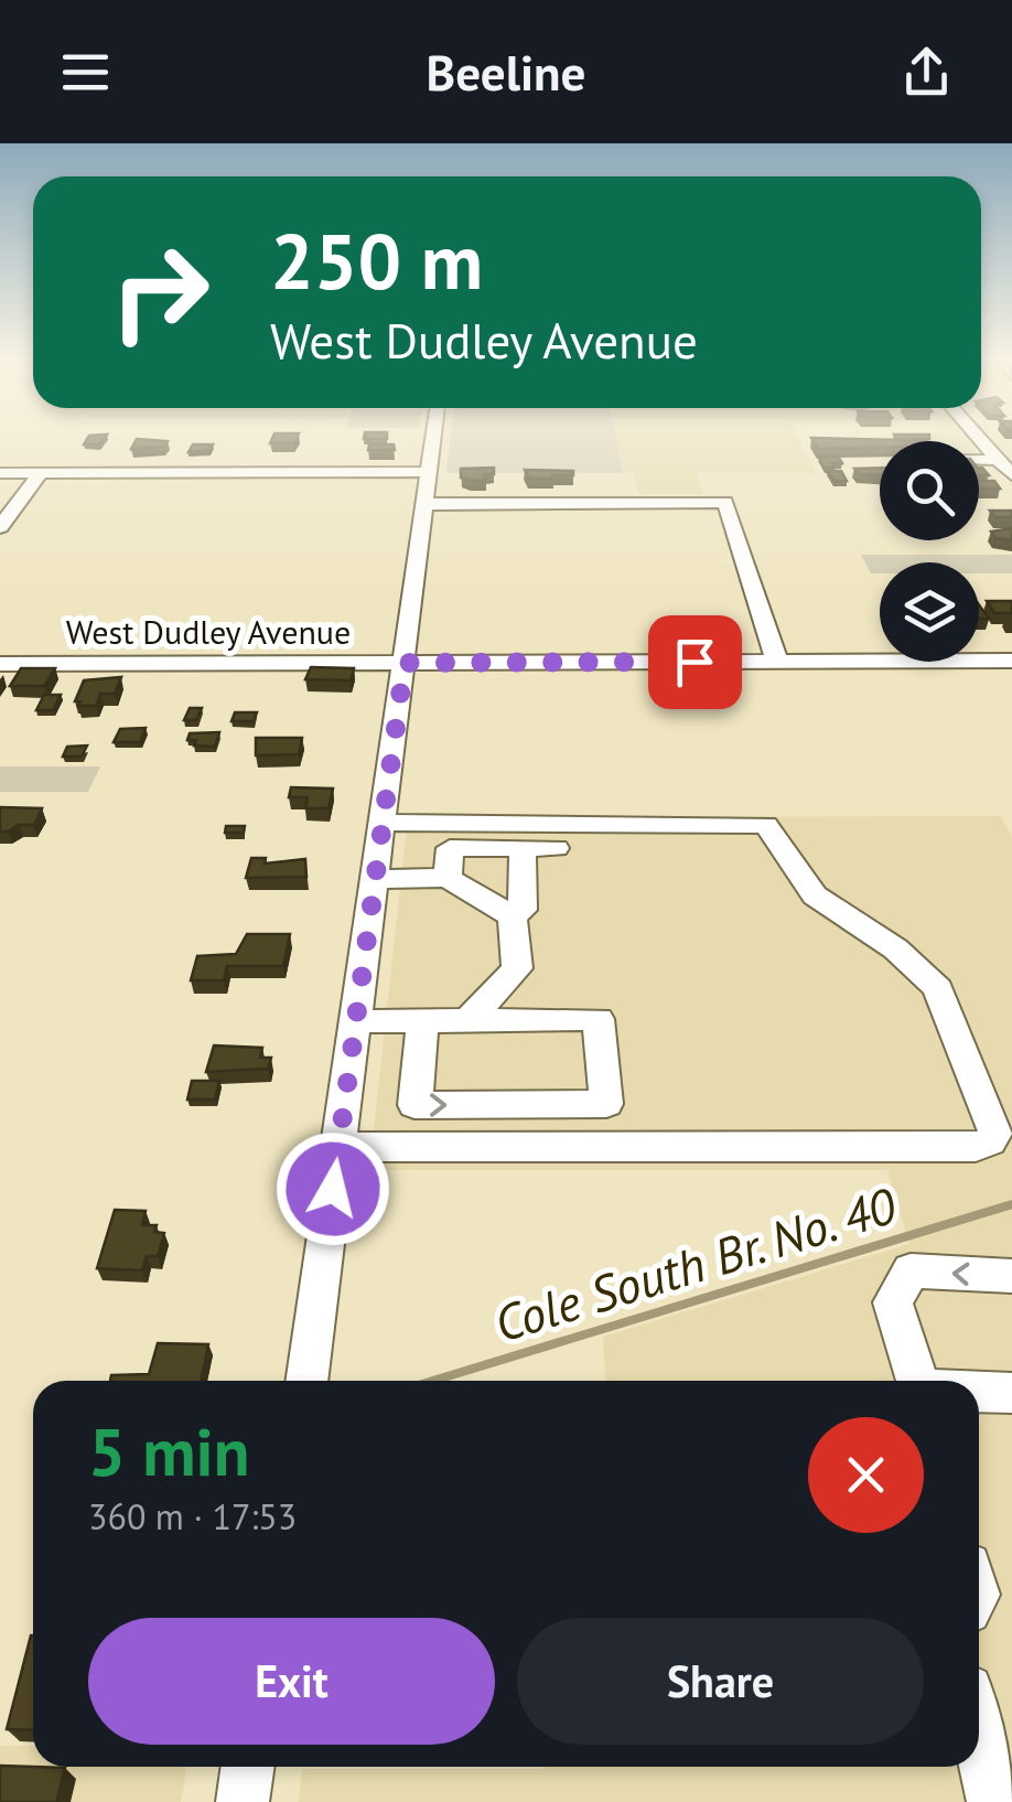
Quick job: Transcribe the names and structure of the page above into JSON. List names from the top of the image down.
{
  "streets": {
    "street": ["West Dudley Avenue"]
  },
  "water": ["Cole South Br. No. 40"],
  "page": {
    "header": "Beeline",
    "turn": ["250 m", "West Dudley Avenue"],
    "heading": ["5 min", "360 m · 17:53"],
    "buttons": ["Exit", "Share"]
  }
}
